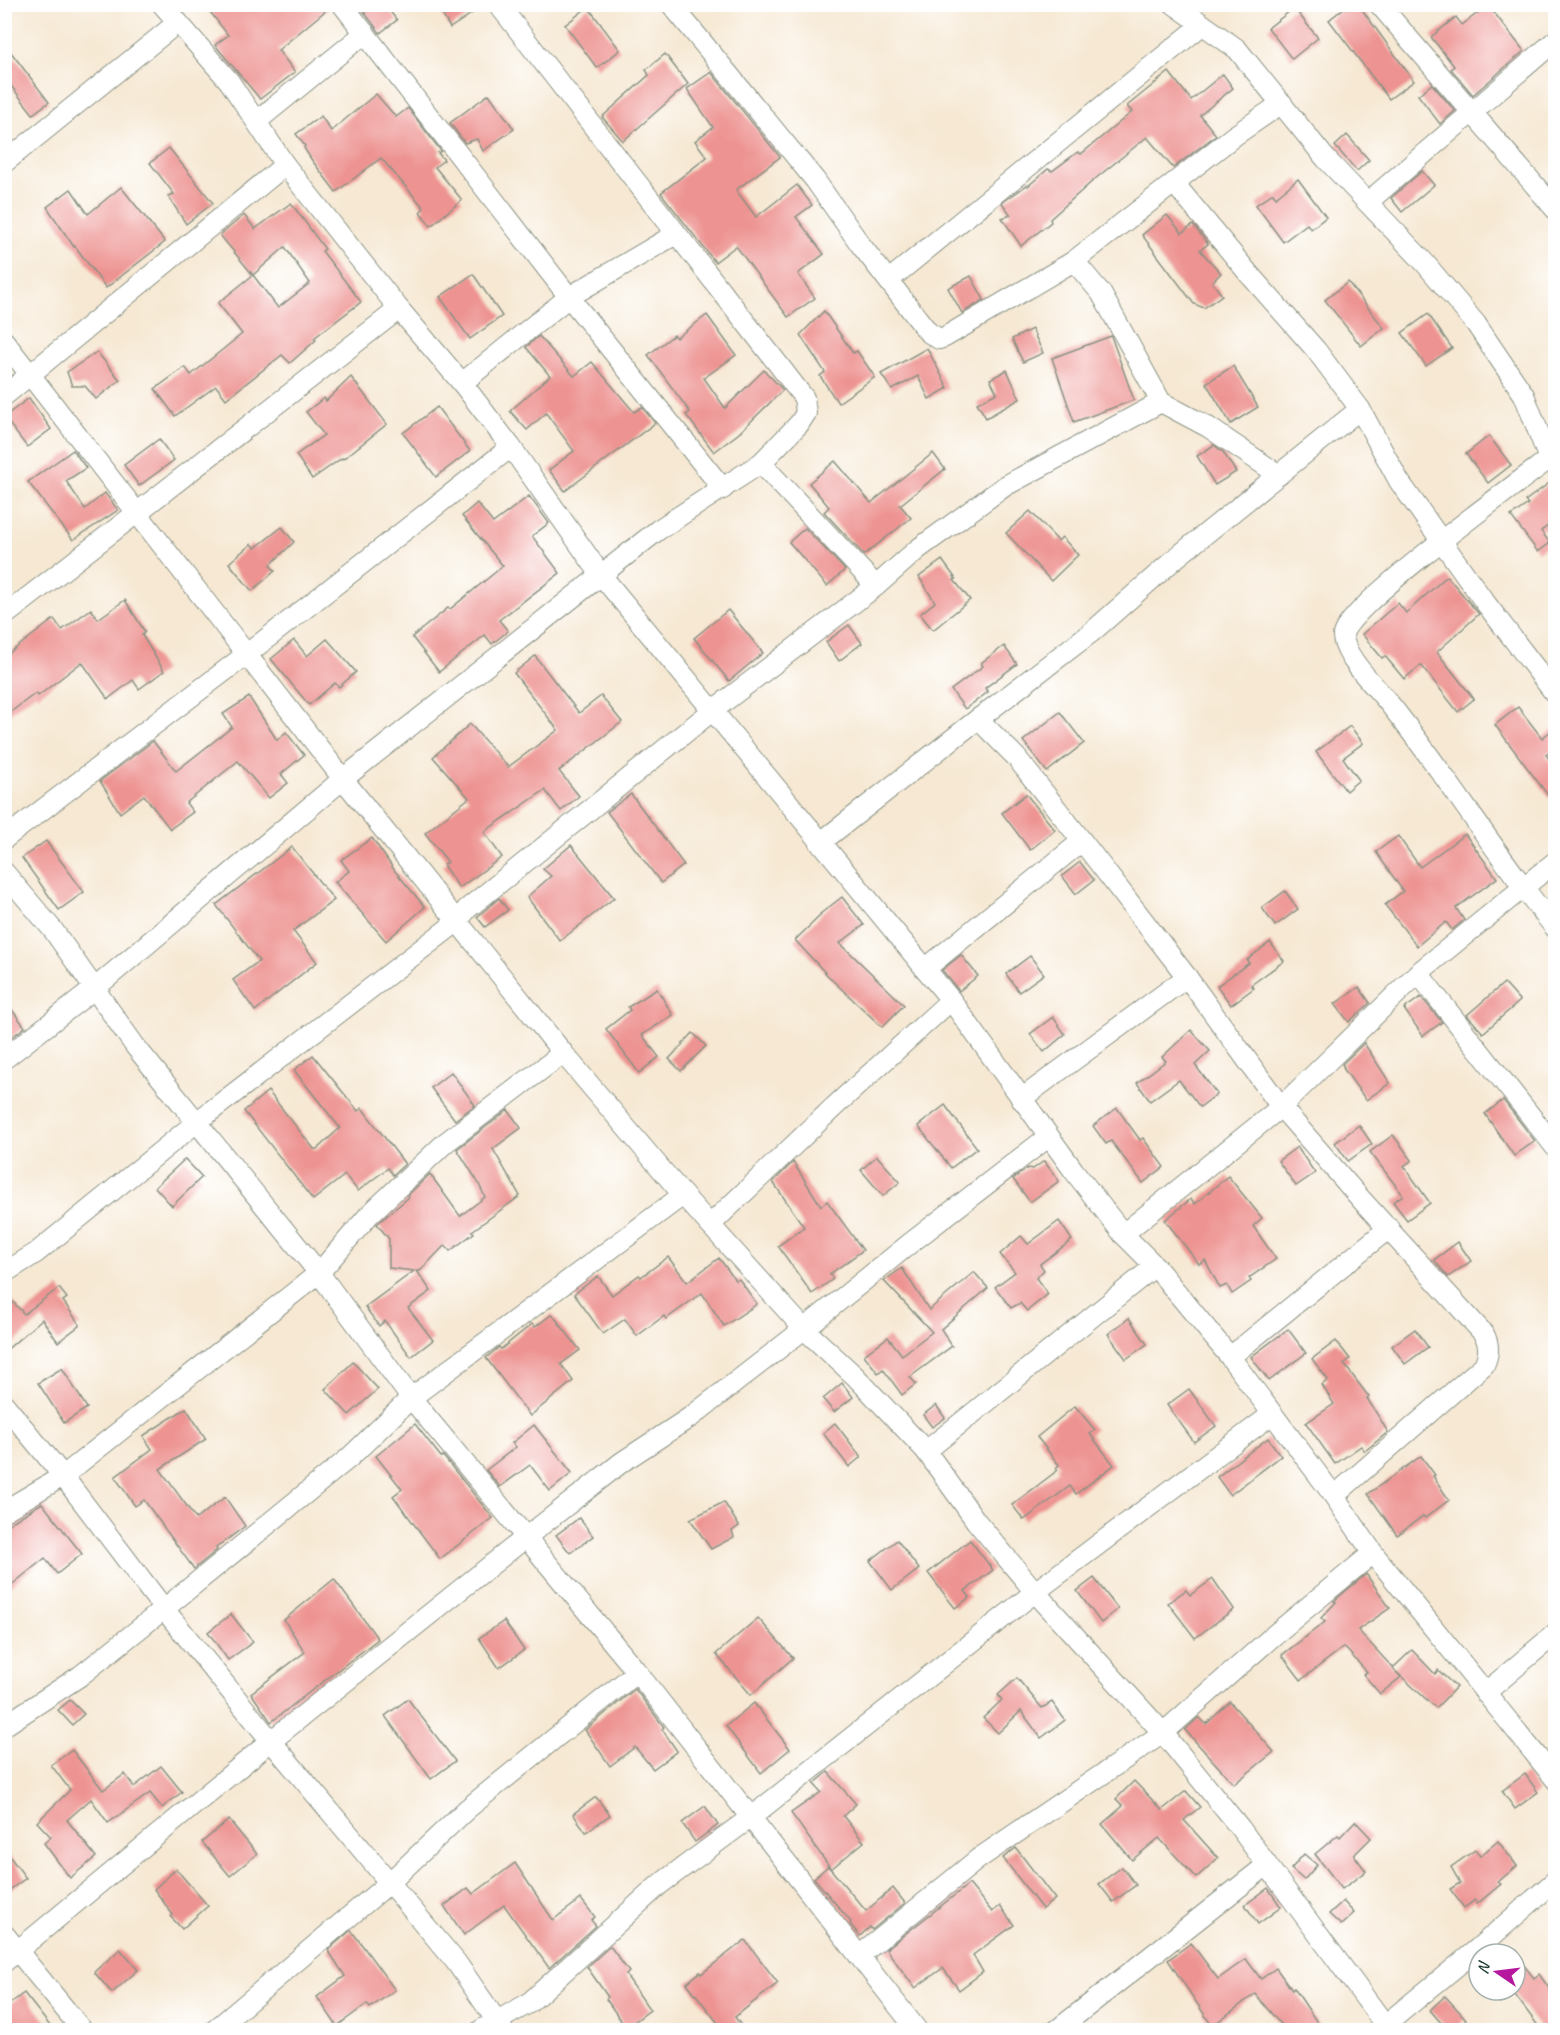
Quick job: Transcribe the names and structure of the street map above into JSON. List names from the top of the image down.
{
  "north": "left"
}
